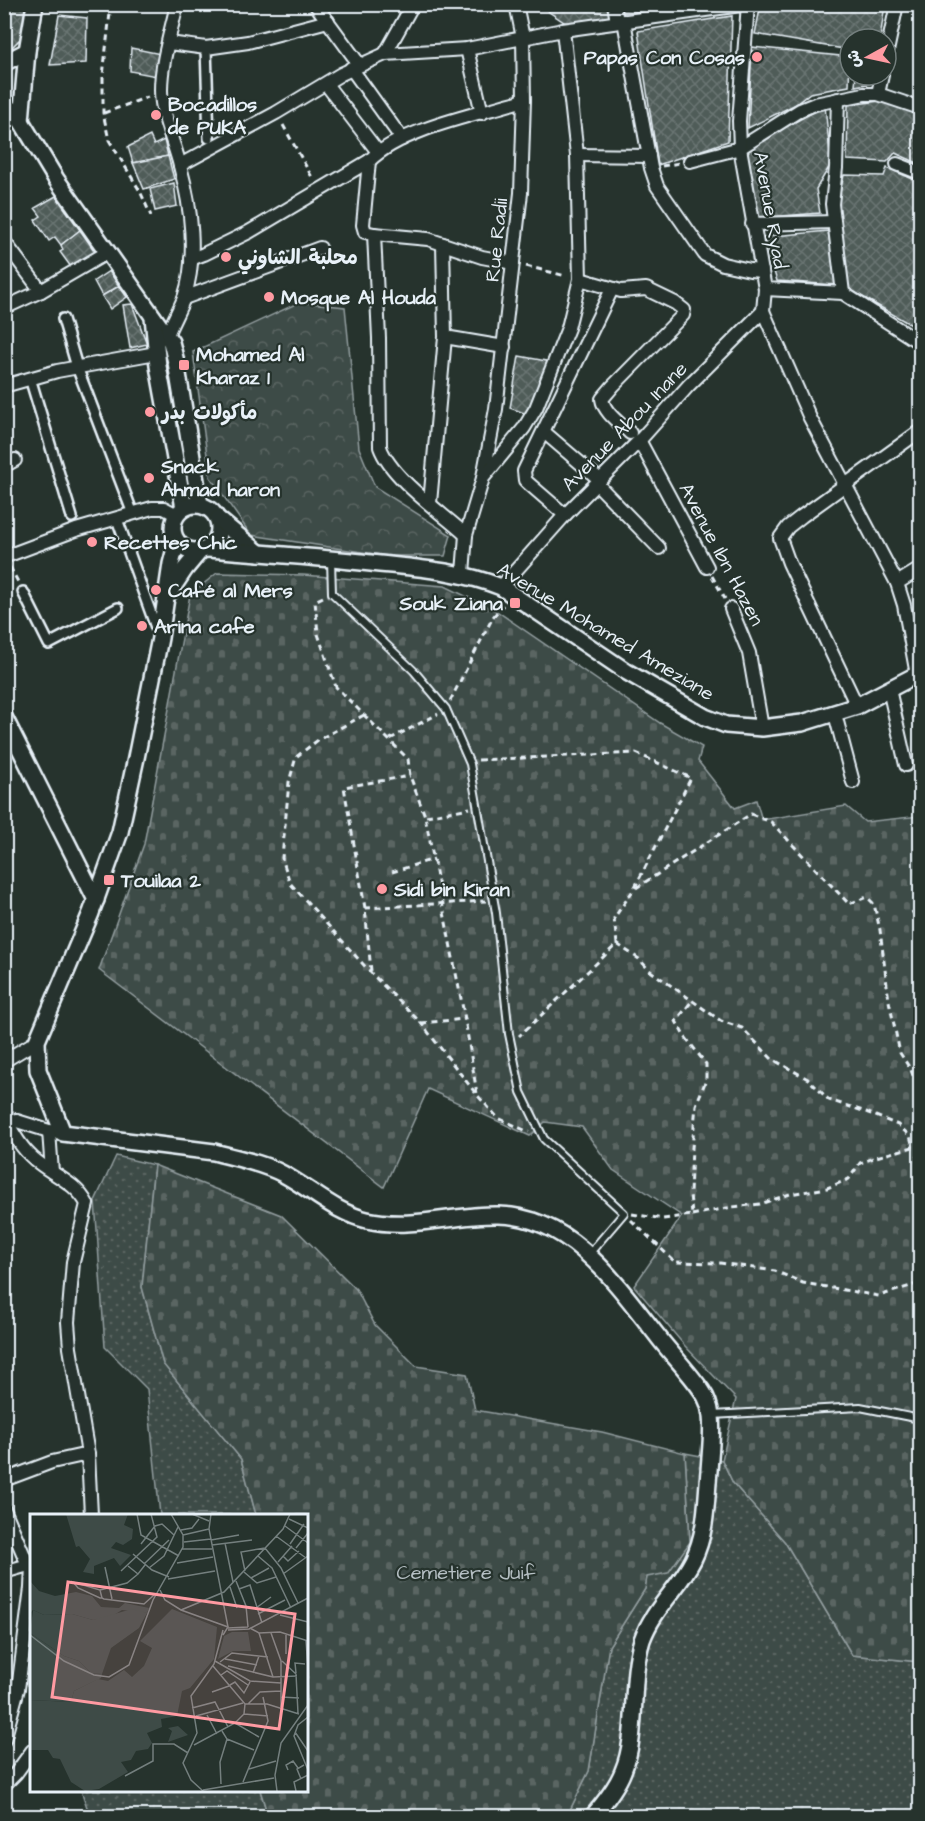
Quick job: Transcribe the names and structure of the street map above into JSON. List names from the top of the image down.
{
  "streets": {
    "street": [
      "Avenue Ryad",
      "Rue Radii",
      "Avenue Abou Inane",
      "Avenue Ibn Hazen",
      "Avenue Mohamed Ameziane"
    ]
  },
  "crossings": [
    ["Rue Radii", "Avenue Mohamed Ameziane"],
    ["Avenue Abou Inane", "Avenue Ibn Hazen"],
    ["Avenue Abou Inane", "Avenue Mohamed Ameziane"],
    ["Avenue Ibn Hazen", "Avenue Mohamed Ameziane"]
  ],
  "parks": ["Cemetiere Juif"],
  "places": {
    "other": [
      "Papas Con Cosas",
      "Bocadillos de PUKA",
      "محلبة الشاوني",
      "Mosque Al Houda",
      "مأكولات بدر",
      "Snack Ahmad haron",
      "Recettes Chic",
      "Café al Mers",
      "Arina cafe",
      "Sidi bin Kiran"
    ],
    "transit": ["Mohamed Al Kharaz 1", "Souk Ziana", "Touilaa 2"]
  },
  "north": "left"
}
